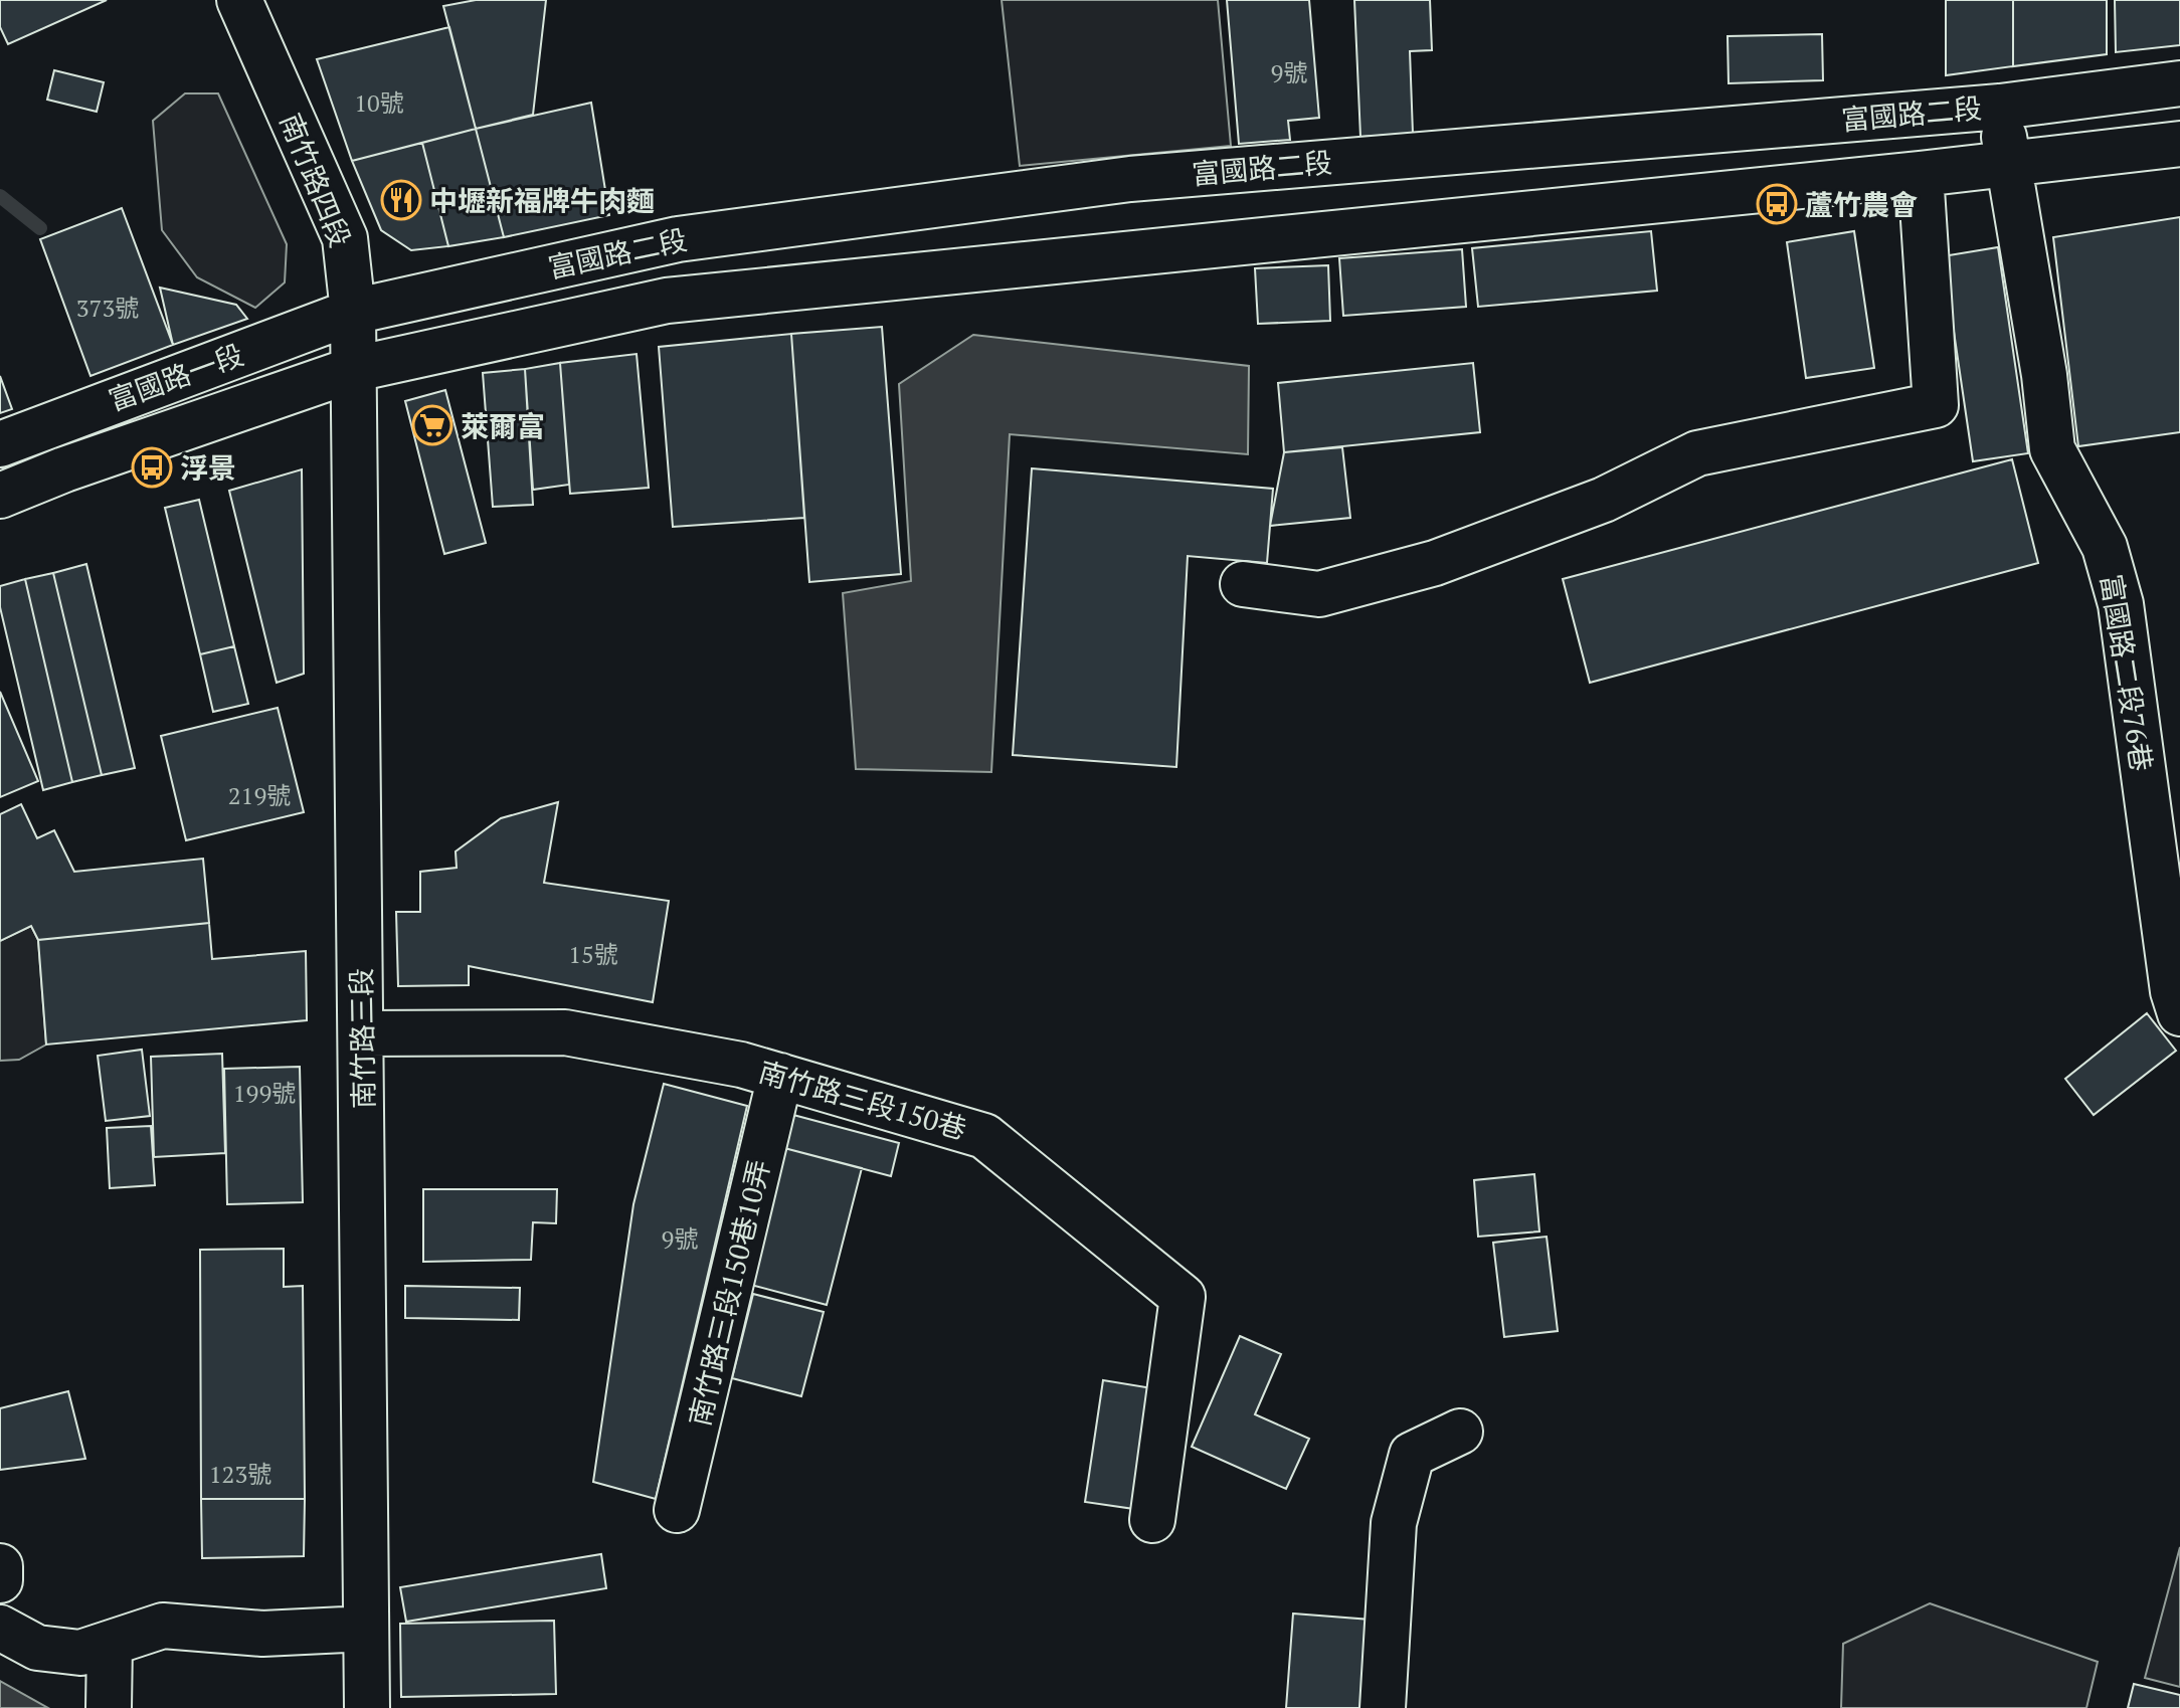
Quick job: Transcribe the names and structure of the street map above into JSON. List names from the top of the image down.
{
  "streets": {
    "street": [
      "富國路二段",
      "南竹路四段",
      "富國路一段",
      "富國路二段76巷",
      "南竹路三段",
      "南竹路三段150巷",
      "南竹路三段150巷10弄"
    ]
  },
  "crossings": [
    ["富國路二段", "南竹路四段"],
    ["富國路二段", "富國路一段"],
    ["富國路二段", "富國路二段76巷"],
    ["富國路二段", "南竹路三段"],
    ["南竹路四段", "富國路一段"],
    ["南竹路四段", "南竹路三段"],
    ["富國路一段", "南竹路三段"],
    ["南竹路三段", "南竹路三段150巷"],
    ["南竹路三段150巷", "南竹路三段150巷10弄"]
  ],
  "places": {
    "restaurant": ["中壢新福牌牛肉麵"],
    "bus stop": ["蘆竹農會", "浮景"],
    "supermarket": ["萊爾富"]
  },
  "house_numbers": [
    "9號",
    "10號",
    "373號",
    "219號",
    "15號",
    "199號",
    "9號",
    "123號"
  ]
}
